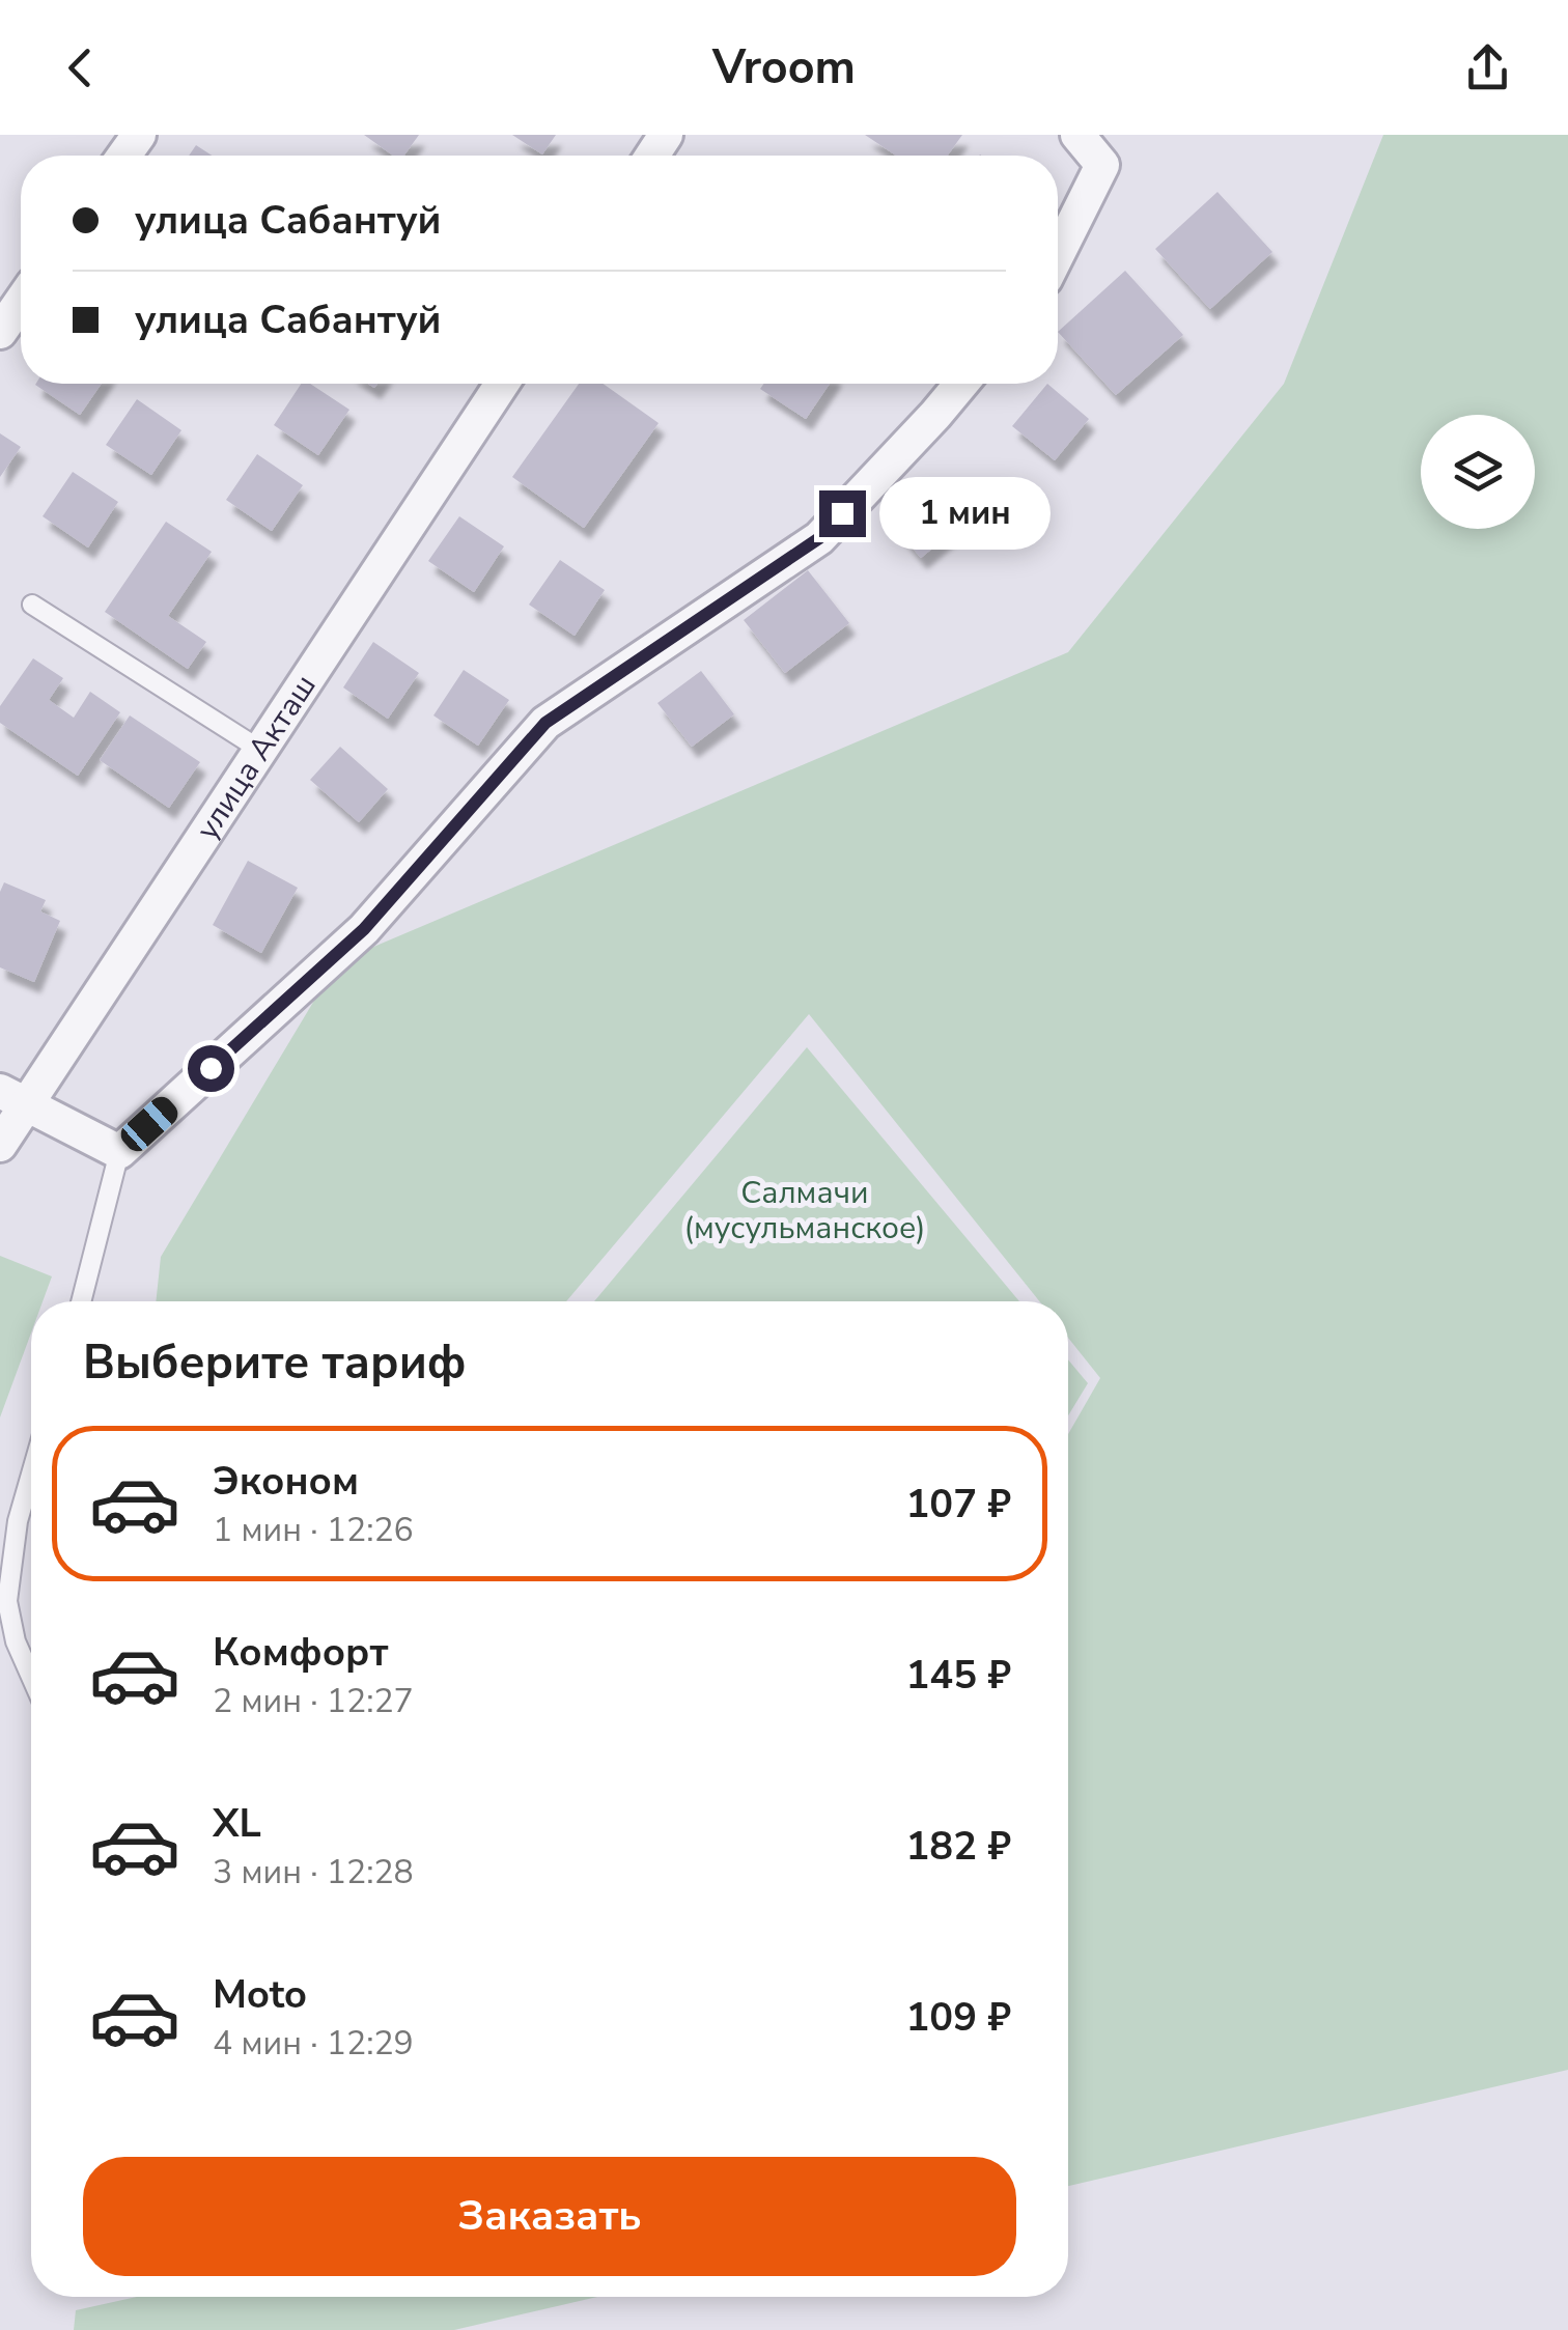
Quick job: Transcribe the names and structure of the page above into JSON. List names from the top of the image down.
{
  "streets": {
    "street": ["улица Акташ"]
  },
  "parks": ["Салмачи (мусульманское)"],
  "page": {
    "header": "Vroom",
    "banner": ["улица Сабантуй", "улица Сабантуй"],
    "bubble": "1 мин",
    "heading": "Выберите тариф",
    "list": [
      {
        "name": "Эконом",
        "note": "1 мин · 12:26",
        "value": "107 ₽"
      },
      {
        "name": "Комфорт",
        "note": "2 мин · 12:27",
        "value": "145 ₽"
      },
      {
        "name": "XL",
        "note": "3 мин · 12:28",
        "value": "182 ₽"
      },
      {
        "name": "Moto",
        "note": "4 мин · 12:29",
        "value": "109 ₽"
      }
    ],
    "buttons": "Заказать"
  }
}
